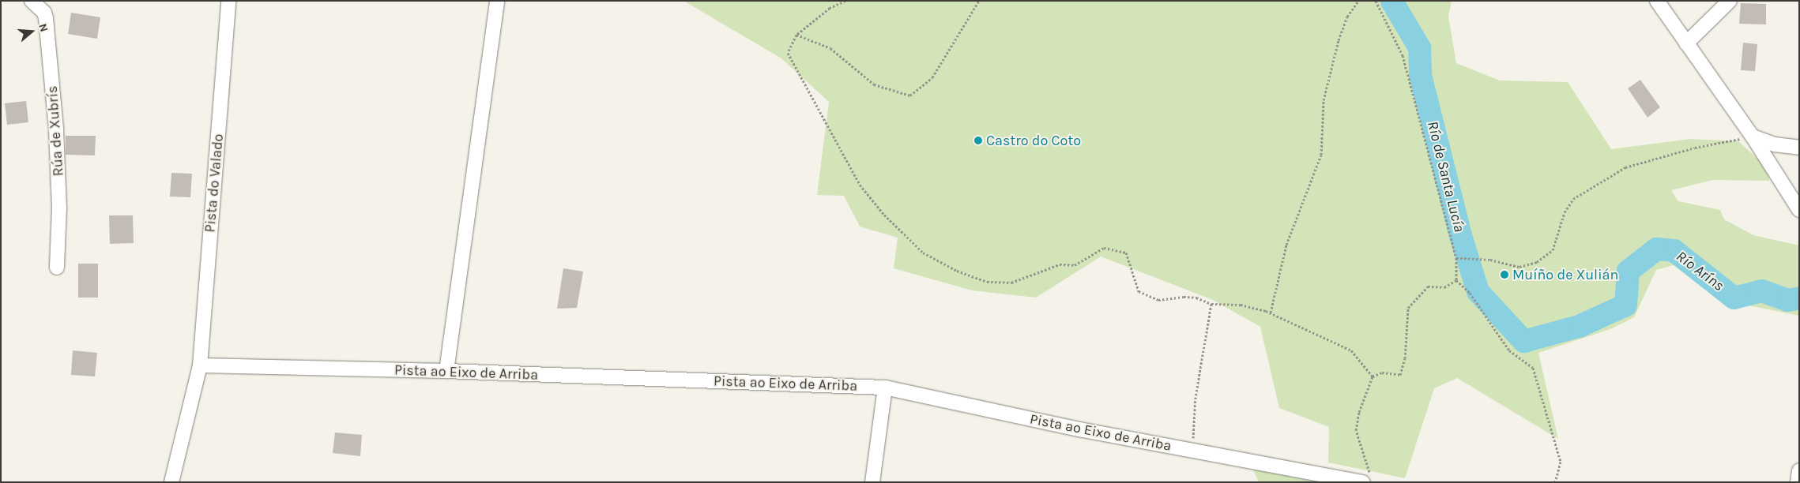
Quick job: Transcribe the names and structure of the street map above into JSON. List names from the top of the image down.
{
  "streets": {
    "street": ["Rúa de Xubrís", "Pista do Valado", "Pista ao Eixo de Arriba"]
  },
  "crossings": [
    ["Pista do Valado", "Pista ao Eixo de Arriba"]
  ],
  "water": ["Río de Santa Lucía", "Río Aríns"],
  "places": ["Castro do Coto", "Muíño de Xulián"],
  "north": "right"
}
